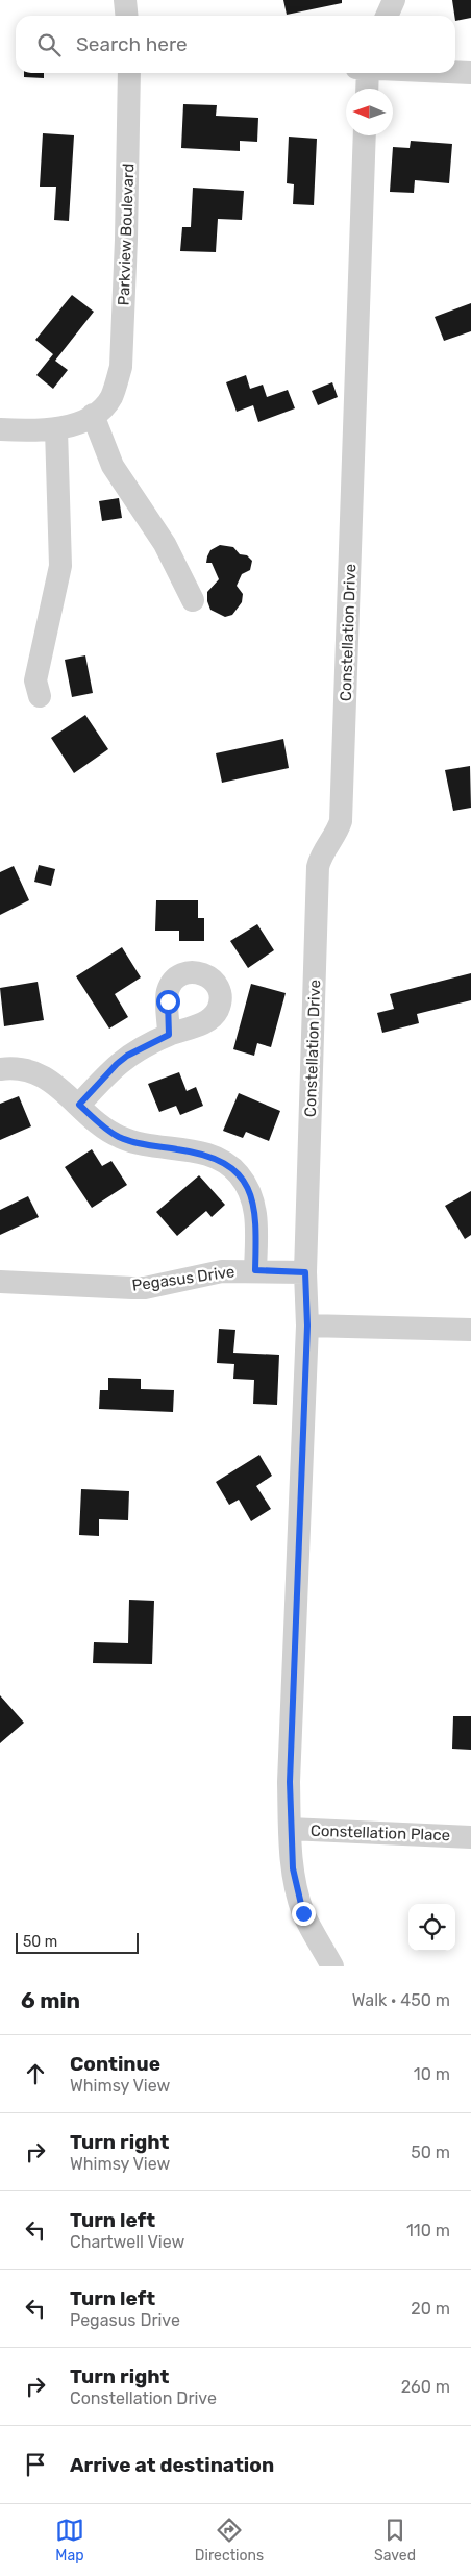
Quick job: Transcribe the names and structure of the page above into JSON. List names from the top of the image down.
{
  "streets": {
    "street": [
      "Parkview Boulevard",
      "Constellation Drive",
      "Pegasus Drive",
      "Constellation Place"
    ]
  },
  "crossings": [
    ["Constellation Drive", "Pegasus Drive"],
    ["Constellation Drive", "Constellation Place"]
  ],
  "scale_bar": "50 m",
  "north": "left",
  "page": {
    "search": "Search here",
    "scale": "50 m",
    "heading": ["6 min", "Walk · 450 m"],
    "list": [
      ["Continue", "Whimsy View", "10 m"],
      ["Turn right", "Whimsy View", "50 m"],
      ["Turn left", "Chartwell View", "110 m"],
      ["Turn left", "Pegasus Drive", "20 m"],
      ["Turn right", "Constellation Drive", "260 m"],
      "Arrive at destination"
    ],
    "nav": ["Map", "Directions", "Saved"]
  }
}
